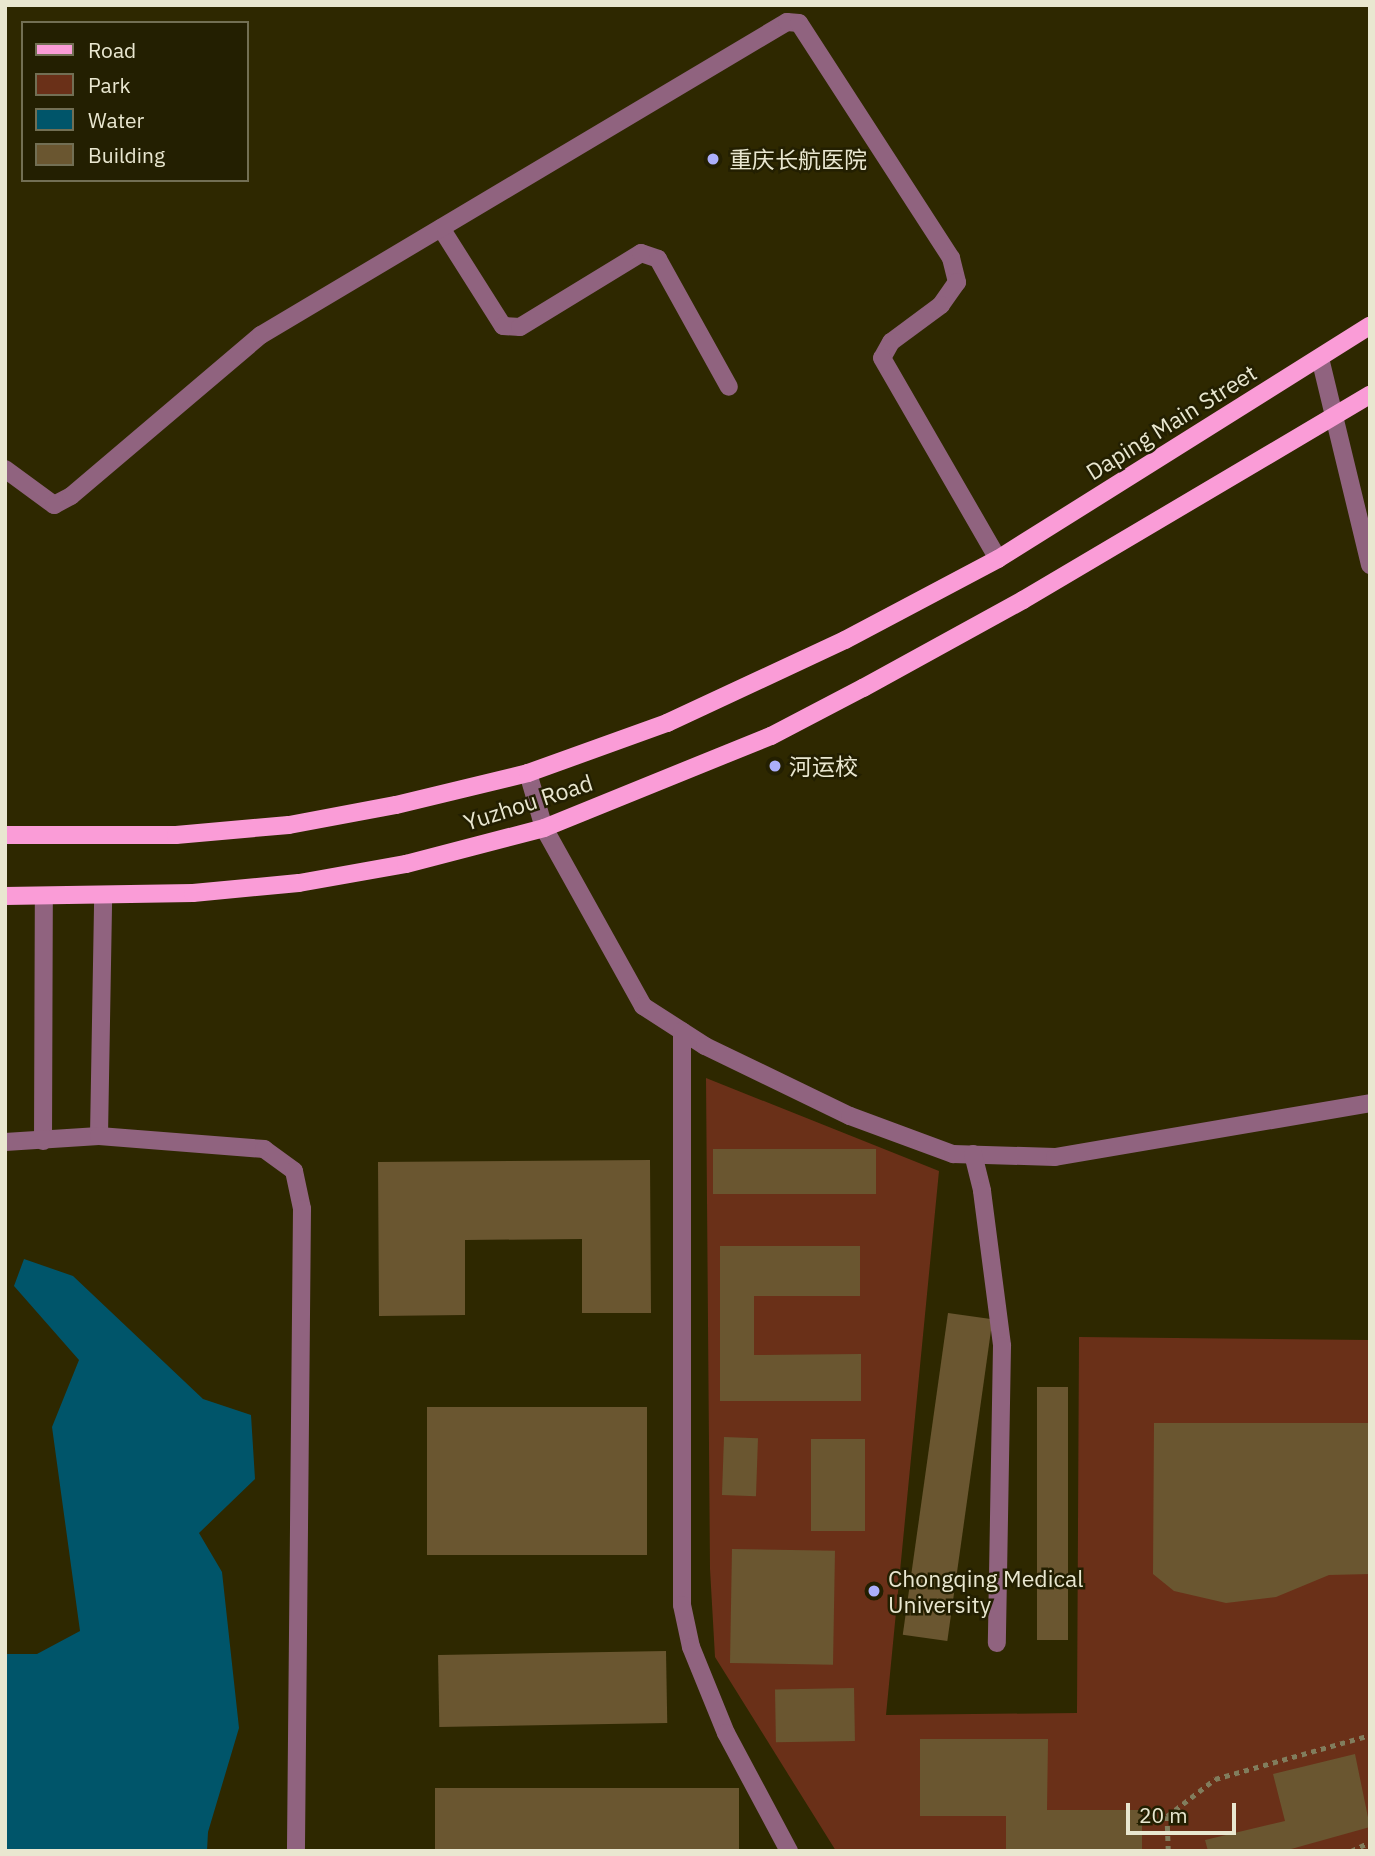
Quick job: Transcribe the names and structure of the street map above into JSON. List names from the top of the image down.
{
  "streets": {
    "main road": ["Daping Main Street", "Yuzhou Road"]
  },
  "crossings": [
    ["Daping Main Street", "Yuzhou Road"]
  ],
  "places": ["重庆长航医院", "河运校", "Chongqing Medical University"],
  "legend": [
    "Road",
    "Park",
    "Water",
    "Building"
  ],
  "scale_bar": "20 m"
}
